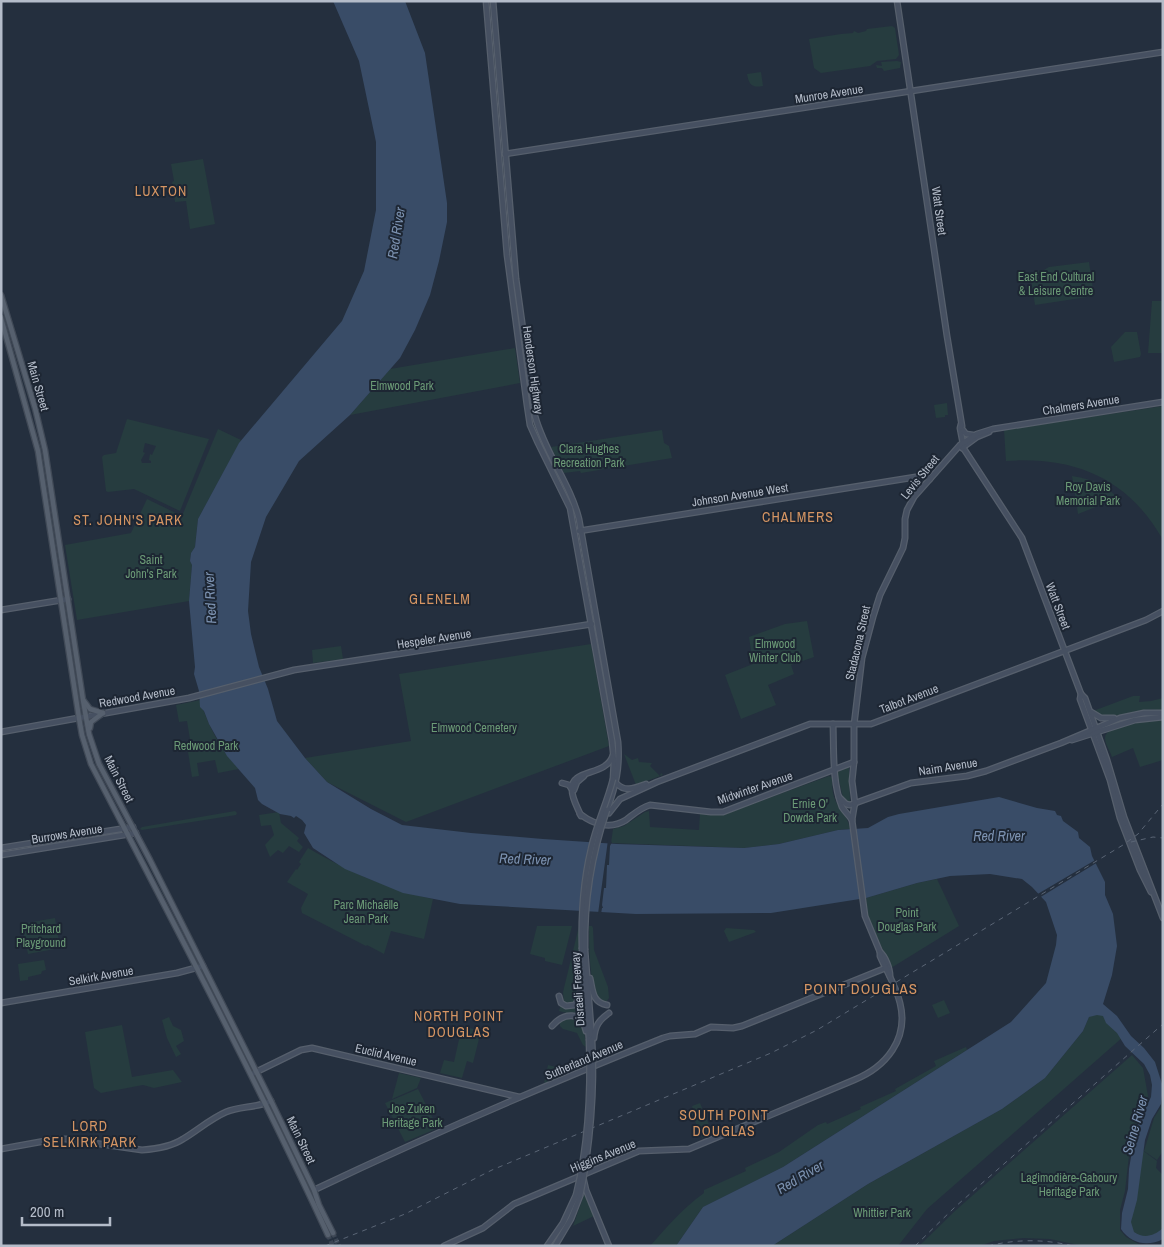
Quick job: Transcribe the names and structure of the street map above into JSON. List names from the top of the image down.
{
  "streets": {
    "main road": [
      "Munroe Avenue",
      "Watt Street",
      "Henderson Highway",
      "Main Street",
      "Chalmers Avenue",
      "Levis Street",
      "Johnson Avenue West",
      "Hespeler Avenue",
      "Stadacona Street",
      "Redwood Avenue",
      "Talbot Avenue",
      "Nairn Avenue",
      "Midwinter Avenue",
      "Burrows Avenue",
      "Selkirk Avenue",
      "Disraeli Freeway",
      "Euclid Avenue",
      "Sutherland Avenue",
      "Higgins Avenue"
    ]
  },
  "crossings": [
    ["Munroe Avenue", "Watt Street"],
    ["Munroe Avenue", "Henderson Highway"],
    ["Watt Street", "Chalmers Avenue"],
    ["Watt Street", "Levis Street"],
    ["Watt Street", "Talbot Avenue"],
    ["Watt Street", "Nairn Avenue"],
    ["Henderson Highway", "Johnson Avenue West"],
    ["Henderson Highway", "Hespeler Avenue"],
    ["Henderson Highway", "Disraeli Freeway"],
    ["Main Street", "Redwood Avenue"],
    ["Main Street", "Burrows Avenue"],
    ["Main Street", "Selkirk Avenue"],
    ["Main Street", "Euclid Avenue"],
    ["Main Street", "Sutherland Avenue"],
    ["Chalmers Avenue", "Levis Street"],
    ["Levis Street", "Johnson Avenue West"],
    ["Levis Street", "Stadacona Street"],
    ["Hespeler Avenue", "Redwood Avenue"],
    ["Stadacona Street", "Talbot Avenue"],
    ["Stadacona Street", "Nairn Avenue"],
    ["Stadacona Street", "Midwinter Avenue"],
    ["Stadacona Street", "Higgins Avenue"],
    ["Euclid Avenue", "Sutherland Avenue"],
    ["Sutherland Avenue", "Higgins Avenue"]
  ],
  "districts": [
    "LUXTON",
    "CHALMERS",
    "ST. JOHN'S PARK",
    "GLENELM",
    "POINT DOUGLAS",
    "NORTH POINT DOUGLAS",
    "SOUTH POINT DOUGLAS",
    "LORD SELKIRK PARK"
  ],
  "water": ["Red River", "Seine River"],
  "parks": [
    "East End Cultural & Leisure Centre",
    "Elmwood Park",
    "Clara Hughes Recreation Park",
    "Roy Davis Memorial Park",
    "Saint John's Park",
    "Elmwood Winter Club",
    "Elmwood Cemetery",
    "Redwood Park",
    "Ernie O' Dowda Park",
    "Parc Michaëlle Jean Park",
    "Point Douglas Park",
    "Pritchard Playground",
    "Joe Zuken Heritage Park",
    "Lagimodière-Gaboury Heritage Park",
    "Whittier Park"
  ],
  "scale_bar": "200 m"
}
